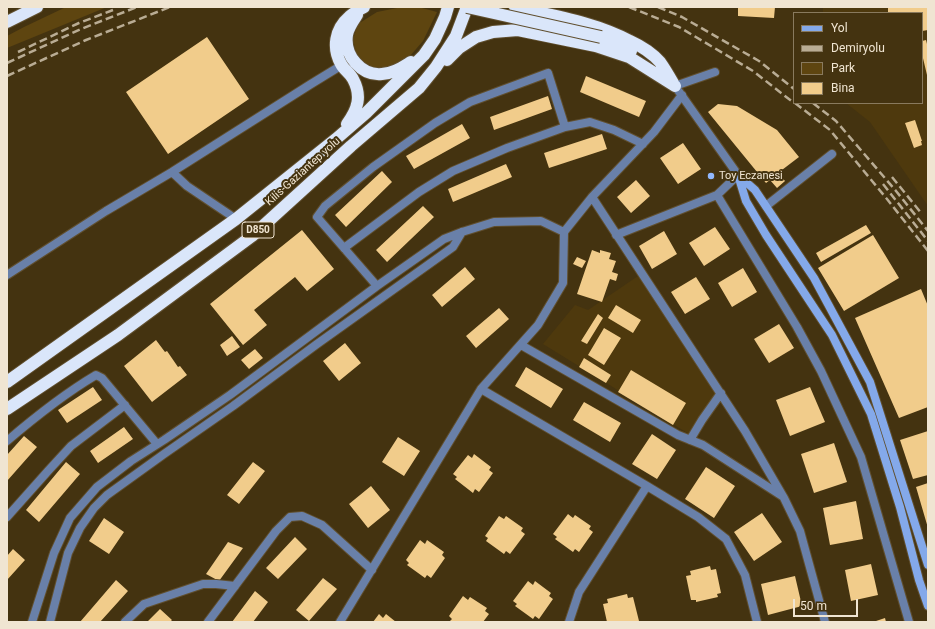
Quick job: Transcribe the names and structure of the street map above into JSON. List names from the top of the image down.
{
  "streets": {
    "highway": ["Kilis-Gaziantep yolu", "D850"]
  },
  "places": ["Toy Eczanesi"],
  "legend": [
    "Yol",
    "Demiryolu",
    "Park",
    "Bina"
  ],
  "scale_bar": "50 m"
}
